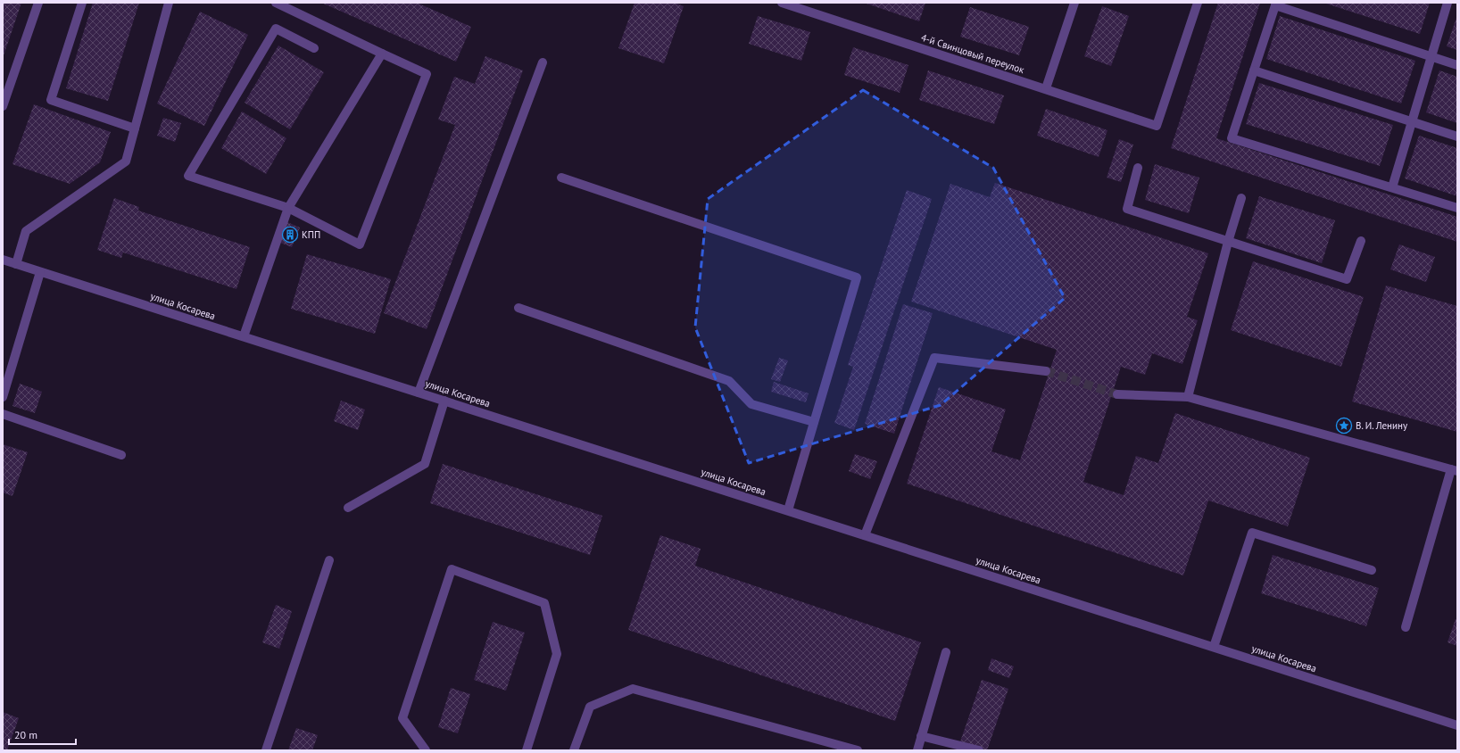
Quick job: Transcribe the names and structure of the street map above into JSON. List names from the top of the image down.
{
  "streets": {
    "street": ["4-й Свинцовый переулок", "улица Косарева"]
  },
  "places": {
    "building": ["КПП"],
    "place": ["В. И. Ленину"]
  },
  "scale_bar": "20 m"
}
